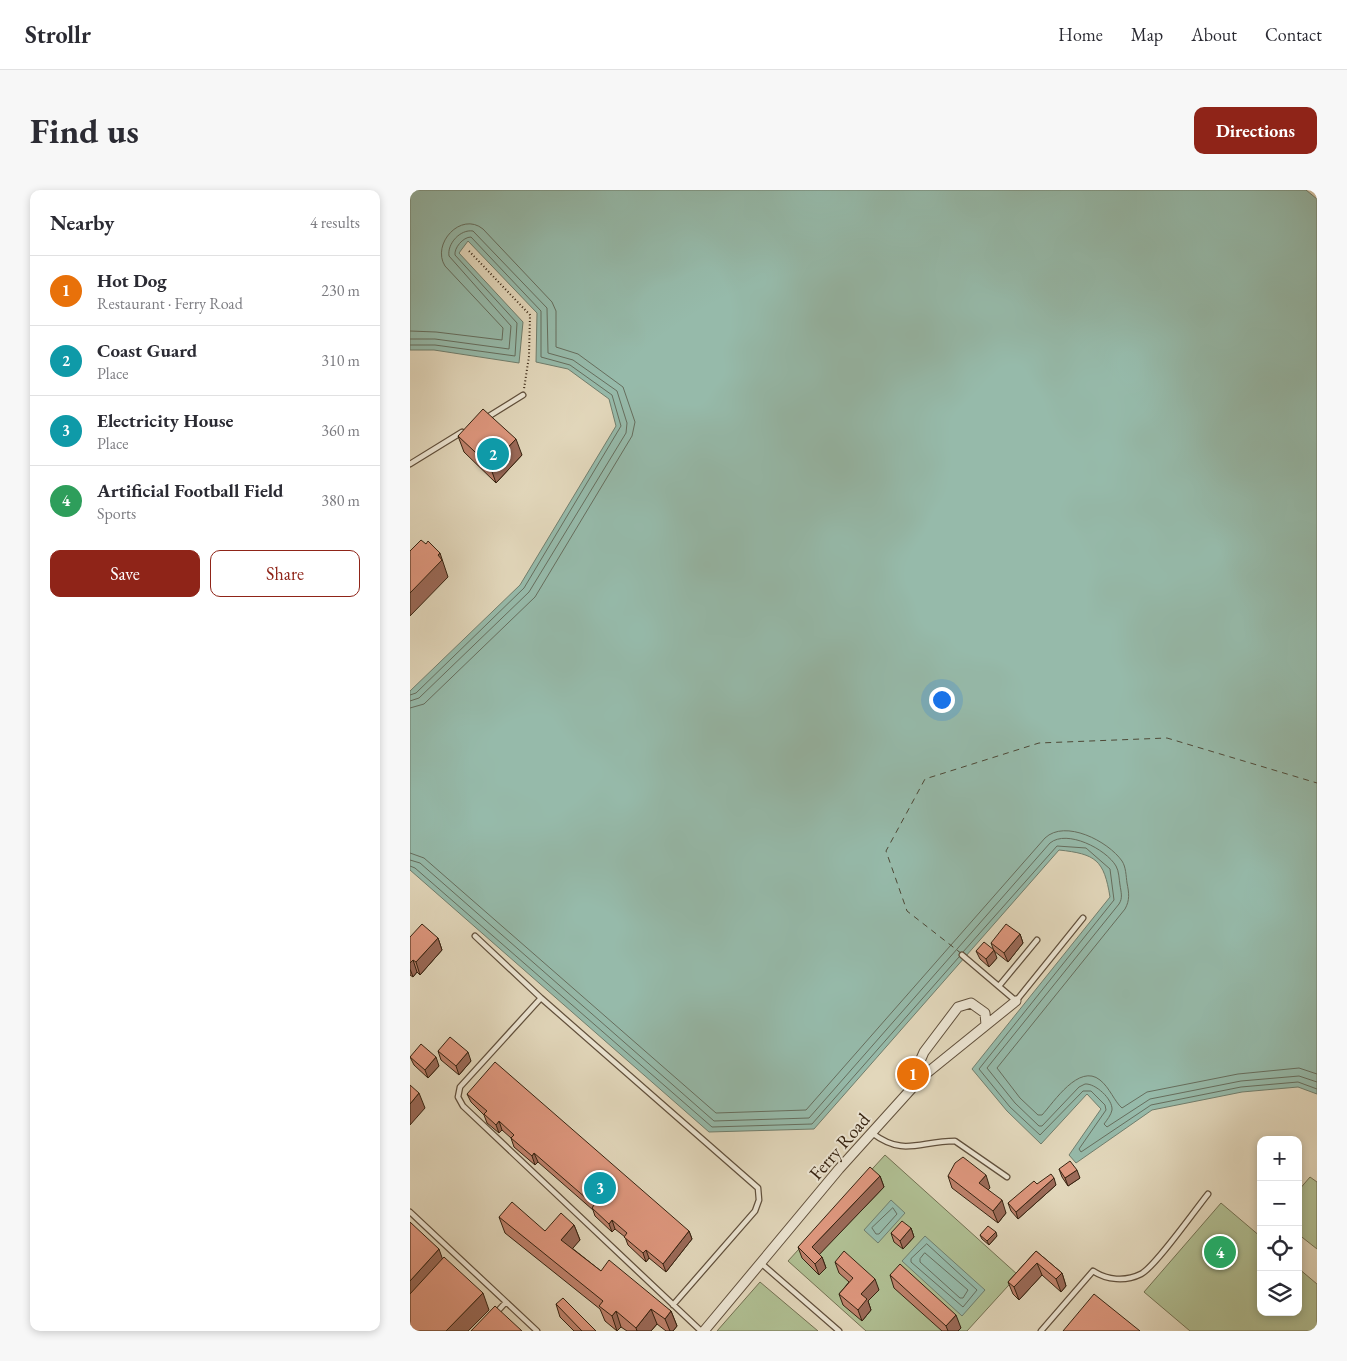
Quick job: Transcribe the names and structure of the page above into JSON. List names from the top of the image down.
{
  "streets": {
    "street": ["Ferry Road"]
  },
  "page": {
    "header": "Strollr",
    "nav": [
      "Home",
      "Map",
      "About",
      "Contact"
    ],
    "buttons": [
      "Directions",
      ["Save", "Share"]
    ],
    "title": "Find us",
    "heading": ["Nearby", "4 results"],
    "list": [
      {
        "mark": "1",
        "name": "Hot Dog",
        "note": "Restaurant · Ferry Road",
        "value": "230 m"
      },
      {
        "mark": "2",
        "name": "Coast Guard",
        "note": "Place",
        "value": "310 m"
      },
      {
        "mark": "3",
        "name": "Electricity House",
        "note": "Place",
        "value": "360 m"
      },
      {
        "mark": "4",
        "name": "Artificial Football Field",
        "note": "Sports",
        "value": "380 m"
      }
    ],
    "pins": [
      "2",
      "1",
      "3",
      "4"
    ],
    "map_buttons": ["+", "−"]
  }
}
